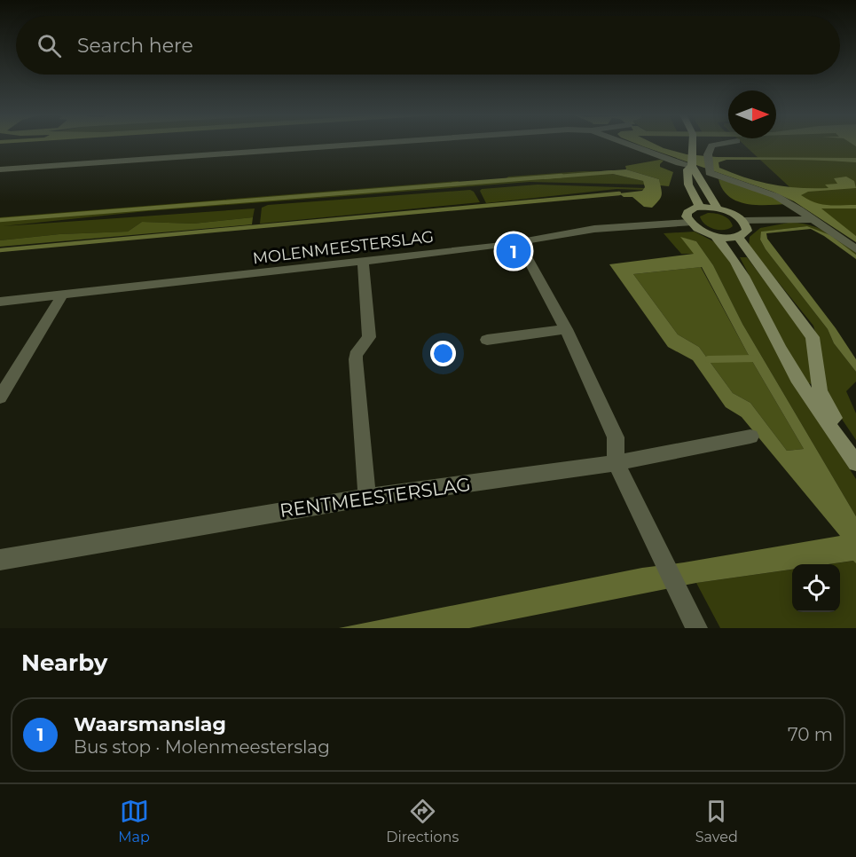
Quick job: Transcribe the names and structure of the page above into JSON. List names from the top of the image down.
{
  "streets": {
    "street": ["MOLENMEESTERSLAG", "RENTMEESTERSLAG"]
  },
  "north": "right",
  "page": {
    "search": "Search here",
    "pins": "1",
    "heading": "Nearby",
    "list": [
      {
        "mark": "1",
        "name": "Waarsmanslag",
        "note": "Bus stop · Molenmeesterslag",
        "value": "70 m"
      }
    ],
    "nav": ["Map", "Directions", "Saved"]
  }
}
